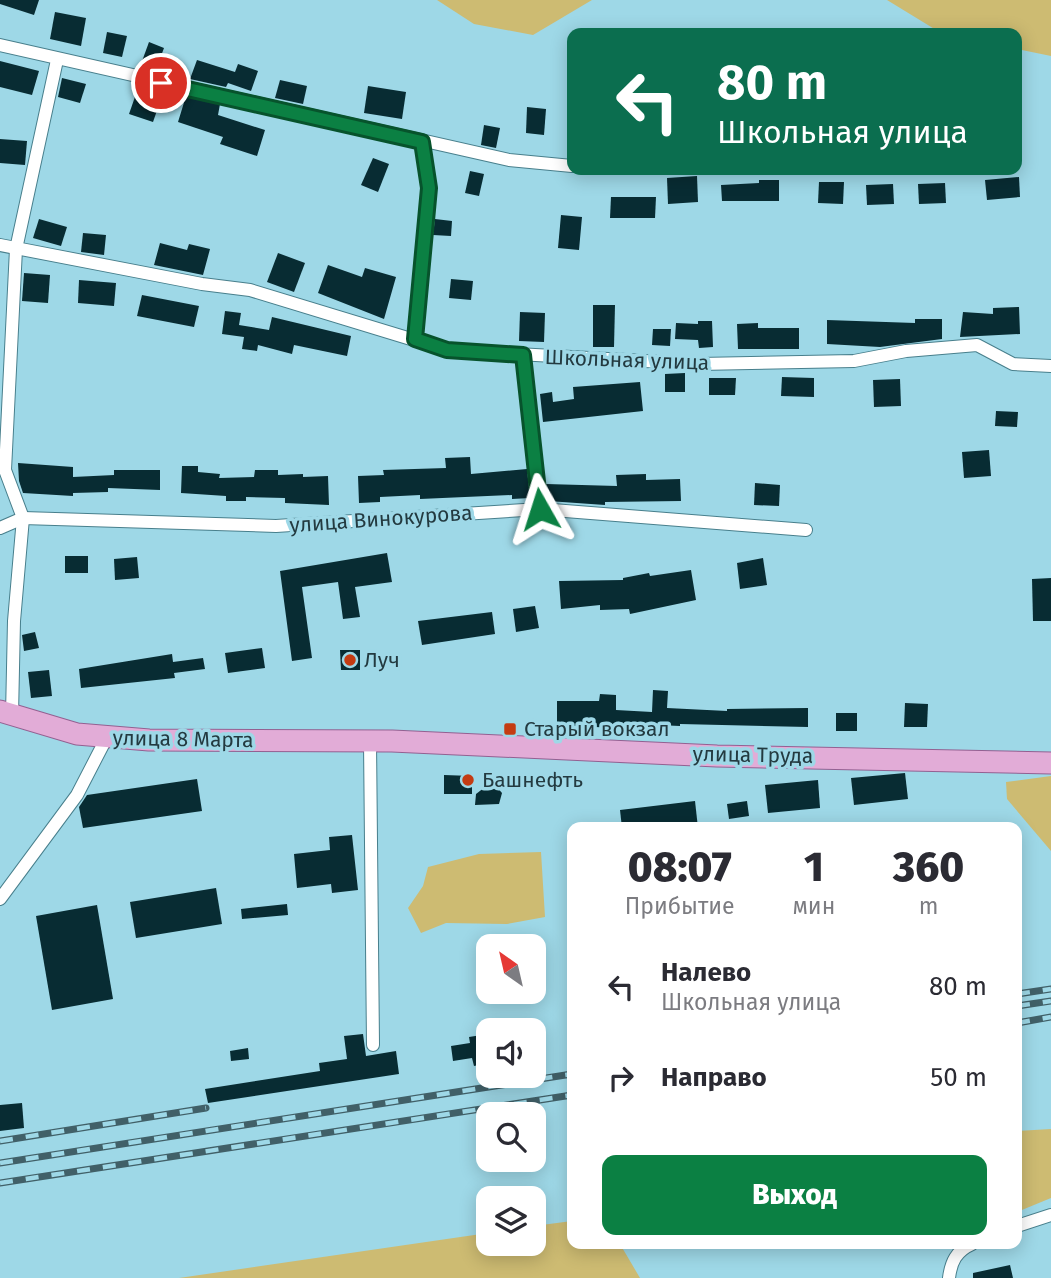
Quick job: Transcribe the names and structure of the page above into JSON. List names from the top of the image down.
{
  "streets": {
    "main road": ["улица 8 Марта", "улица Труда"],
    "street": ["Школьная улица", "улица Винокурова"]
  },
  "crossings": [
    ["улица 8 Марта", "улица Труда"]
  ],
  "places": {
    "other": ["Луч", "Башнефть"],
    "transit": ["Старый вокзал"]
  },
  "north": "top left",
  "page": {
    "turn": ["80 m", "Школьная улица"],
    "eta": [
      "08:07",
      "Прибытие",
      "1",
      "мин",
      "360",
      "m"
    ],
    "list": [
      {
        "name": "Налево",
        "note": "Школьная улица",
        "value": "80 m"
      },
      {
        "name": "Направо",
        "value": "50 m"
      }
    ],
    "buttons": "Выход"
  }
}
